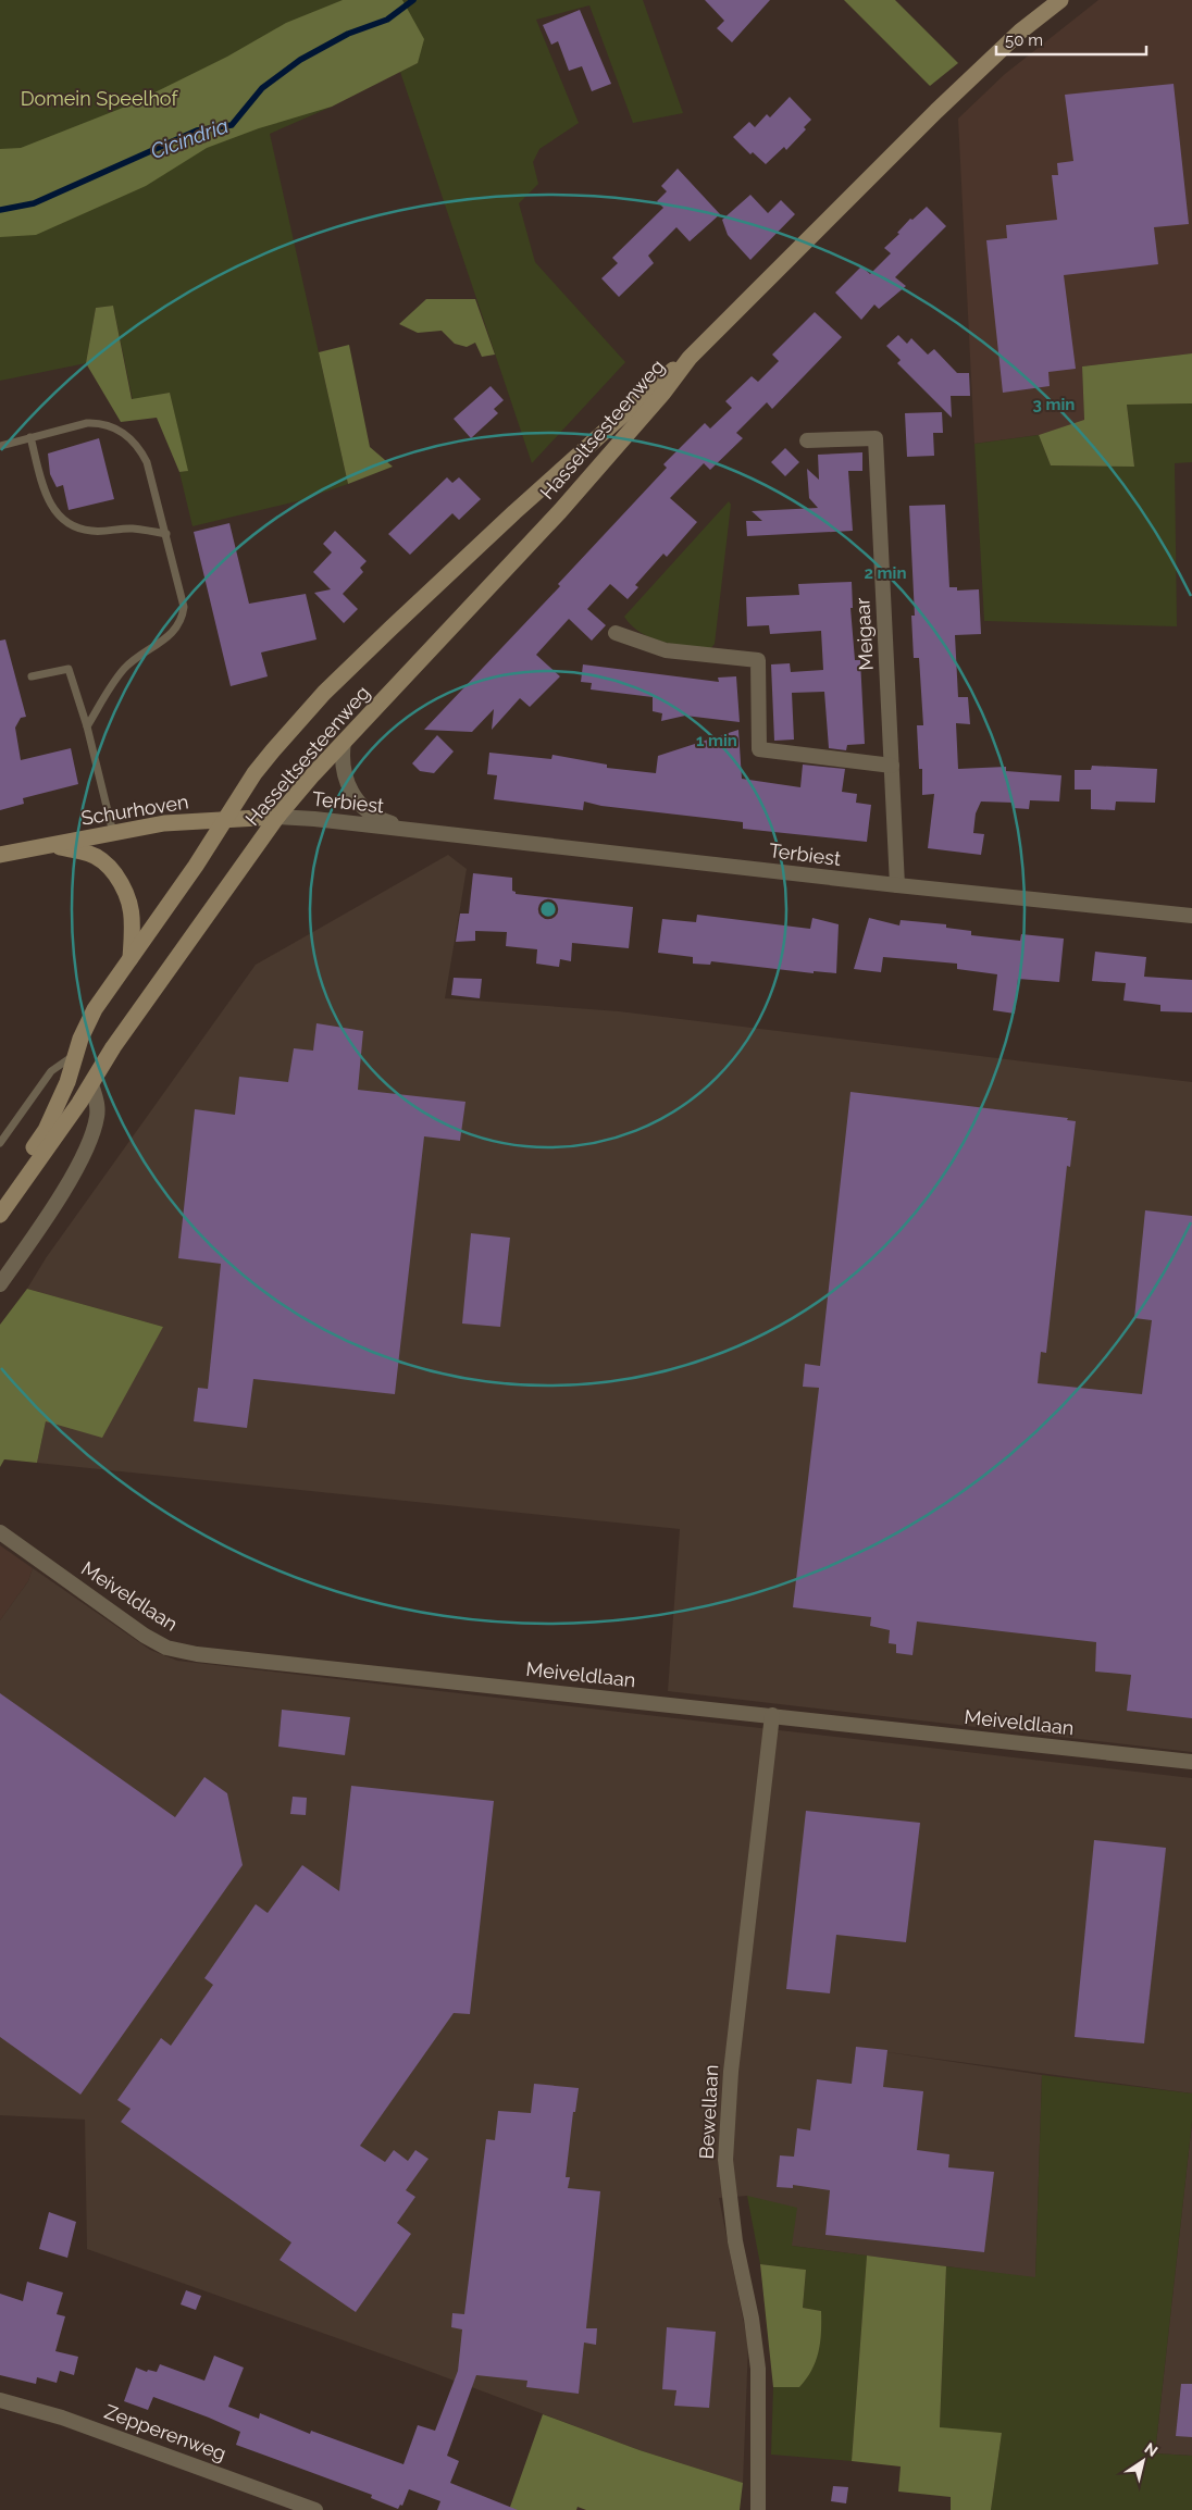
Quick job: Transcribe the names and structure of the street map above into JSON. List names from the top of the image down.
{
  "streets": {
    "main road": ["Hasseltsesteenweg", "Schurhoven"],
    "street": [
      "Meigaar",
      "Terbiest",
      "Meiveldlaan",
      "Bewellaan",
      "Zepperenweg"
    ]
  },
  "crossings": [
    ["Hasseltsesteenweg", "Terbiest"],
    ["Hasseltsesteenweg", "Schurhoven"],
    ["Meigaar", "Terbiest"],
    ["Terbiest", "Schurhoven"],
    ["Meiveldlaan", "Bewellaan"]
  ],
  "water": ["Cicindria"],
  "parks": ["Domein Speelhof"],
  "scale_bar": "50 m",
  "north": "top right",
  "rings": ["3 min", "2 min", "1 min"]
}
